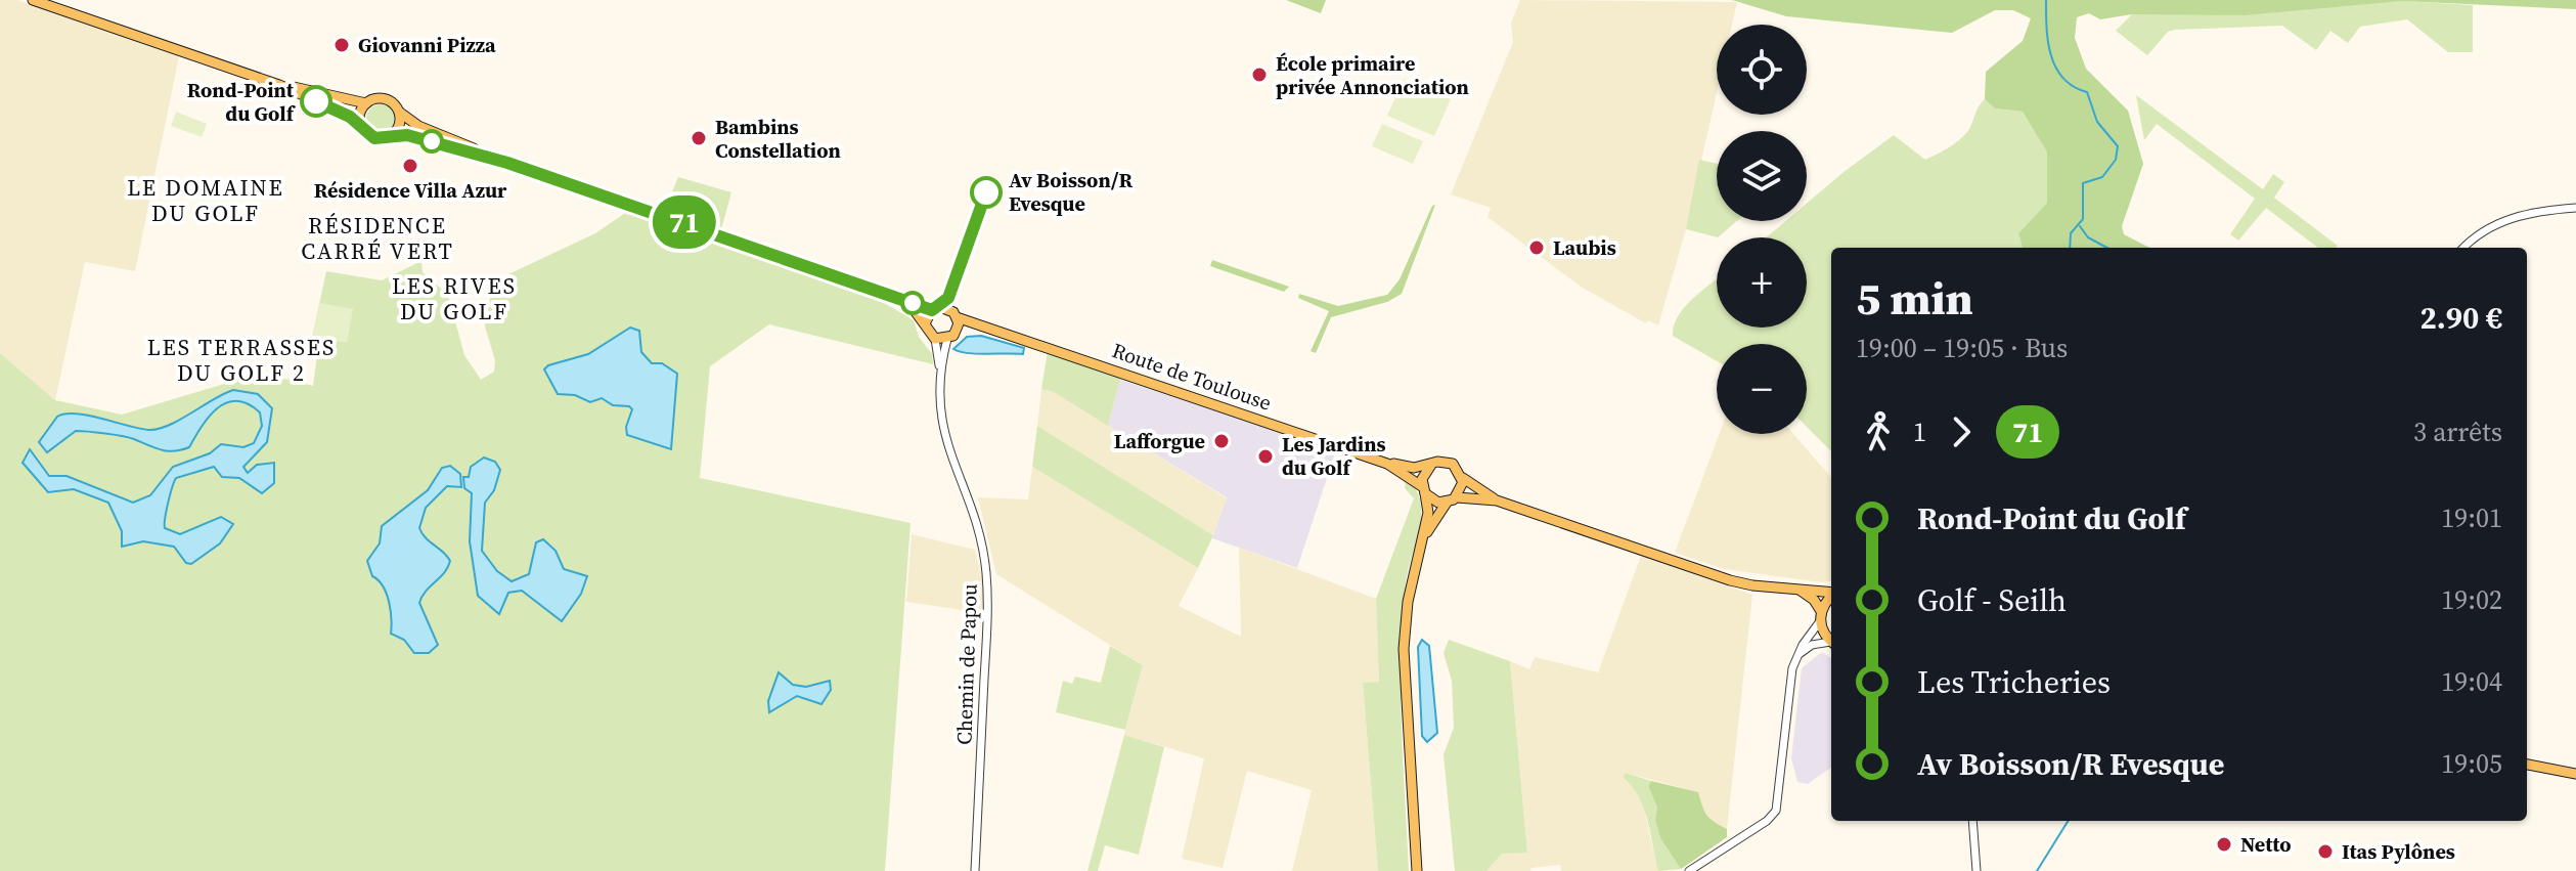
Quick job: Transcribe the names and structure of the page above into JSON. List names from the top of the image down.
{
  "streets": {
    "main road": ["Route de Toulouse"],
    "street": ["Chemin de Papou"]
  },
  "crossings": [
    ["Route de Toulouse", "Chemin de Papou"]
  ],
  "districts": [
    "LE DOMAINE DU GOLF",
    "RÉSIDENCE CARRÉ VERT",
    "LES RIVES DU GOLF",
    "LES TERRASSES DU GOLF 2"
  ],
  "places": [
    "Giovanni Pizza",
    "École primaire privée Annonciation",
    "Rond-Point du Golf",
    "Bambins Constellation",
    "Résidence Villa Azur",
    "Av Boisson/R Evesque",
    "Laubis",
    "Lafforgue",
    "Les Jardins du Golf",
    "Netto",
    "Itas Pylônes"
  ],
  "lines": ["bus line 71"],
  "page": {
    "on_map": "71",
    "map_buttons": ["+", "−"],
    "heading": ["5 min", "19:00 – 19:05 · Bus", "2.90 €"],
    "legs": ["1", "71", "3 arrêts"],
    "list": [
      {
        "name": "Rond-Point du Golf",
        "value": "19:01"
      },
      {
        "name": "Golf - Seilh",
        "value": "19:02"
      },
      {
        "name": "Les Tricheries",
        "value": "19:04"
      },
      {
        "name": "Av Boisson/R Evesque",
        "value": "19:05"
      }
    ]
  }
}
